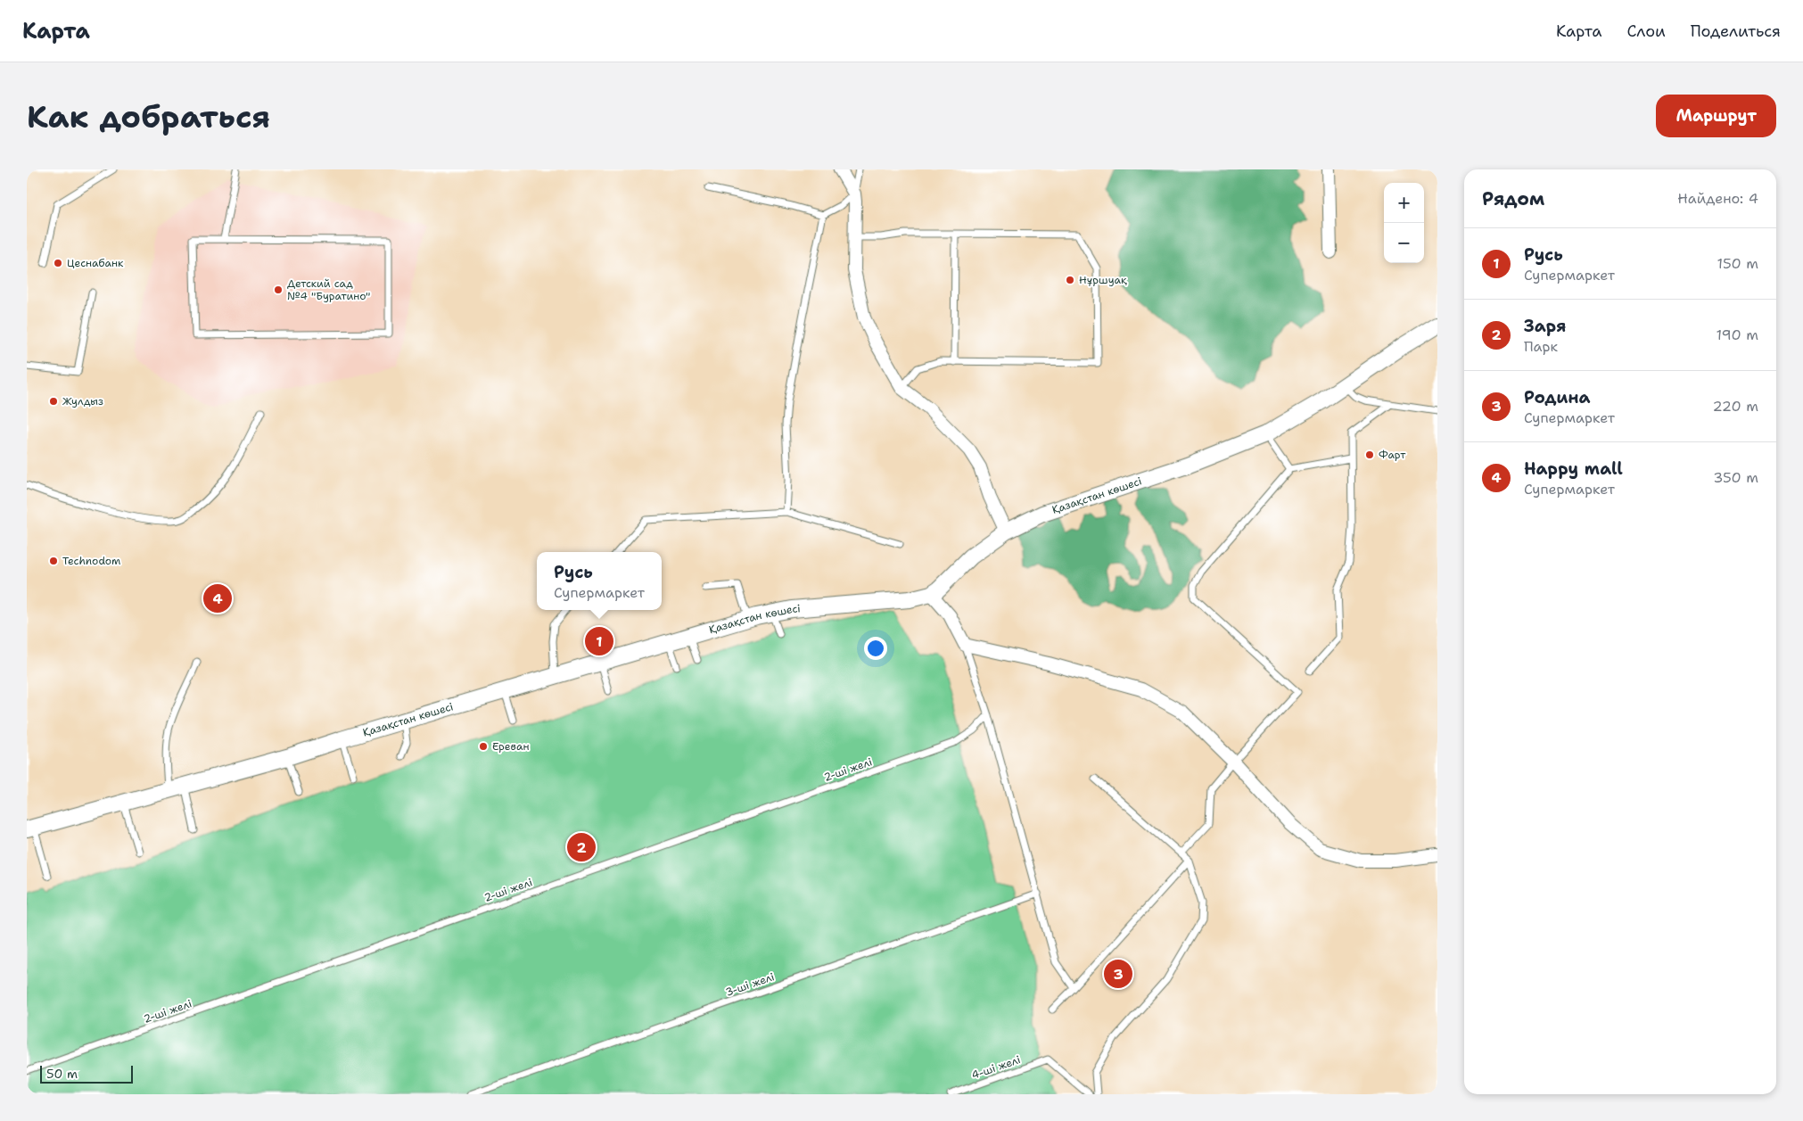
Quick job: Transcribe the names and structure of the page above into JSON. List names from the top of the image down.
{
  "streets": {
    "street": ["Қазақстан көшесі"],
    "lane": ["2-ші желі", "3-ші желі", "4-ші желі"]
  },
  "places": [
    "Цеснабанк",
    "Нұршуақ",
    "Детский сад №4 \"Буратино\"",
    "Жулдыз",
    "Фарт",
    "Technodom",
    "Ереван"
  ],
  "scale_bar": "50 m",
  "page": {
    "header": "Карта",
    "nav": ["Карта", "Слои", "Поделиться"],
    "buttons": "Маршрут",
    "title": "Как добраться",
    "heading": ["Рядом", "Найдено: 4"],
    "map_buttons": ["+", "−"],
    "list": [
      {
        "mark": "1",
        "name": "Русь",
        "note": "Супермаркет",
        "value": "150 m"
      },
      {
        "mark": "2",
        "name": "Заря",
        "note": "Парк",
        "value": "190 m"
      },
      {
        "mark": "3",
        "name": "Родина",
        "note": "Супермаркет",
        "value": "220 m"
      },
      {
        "mark": "4",
        "name": "Happy mall",
        "note": "Супермаркет",
        "value": "350 m"
      }
    ],
    "popup": ["Русь", "Супермаркет"],
    "pins": [
      "4",
      "1",
      "2",
      "3"
    ],
    "scale": "50 m"
  }
}
